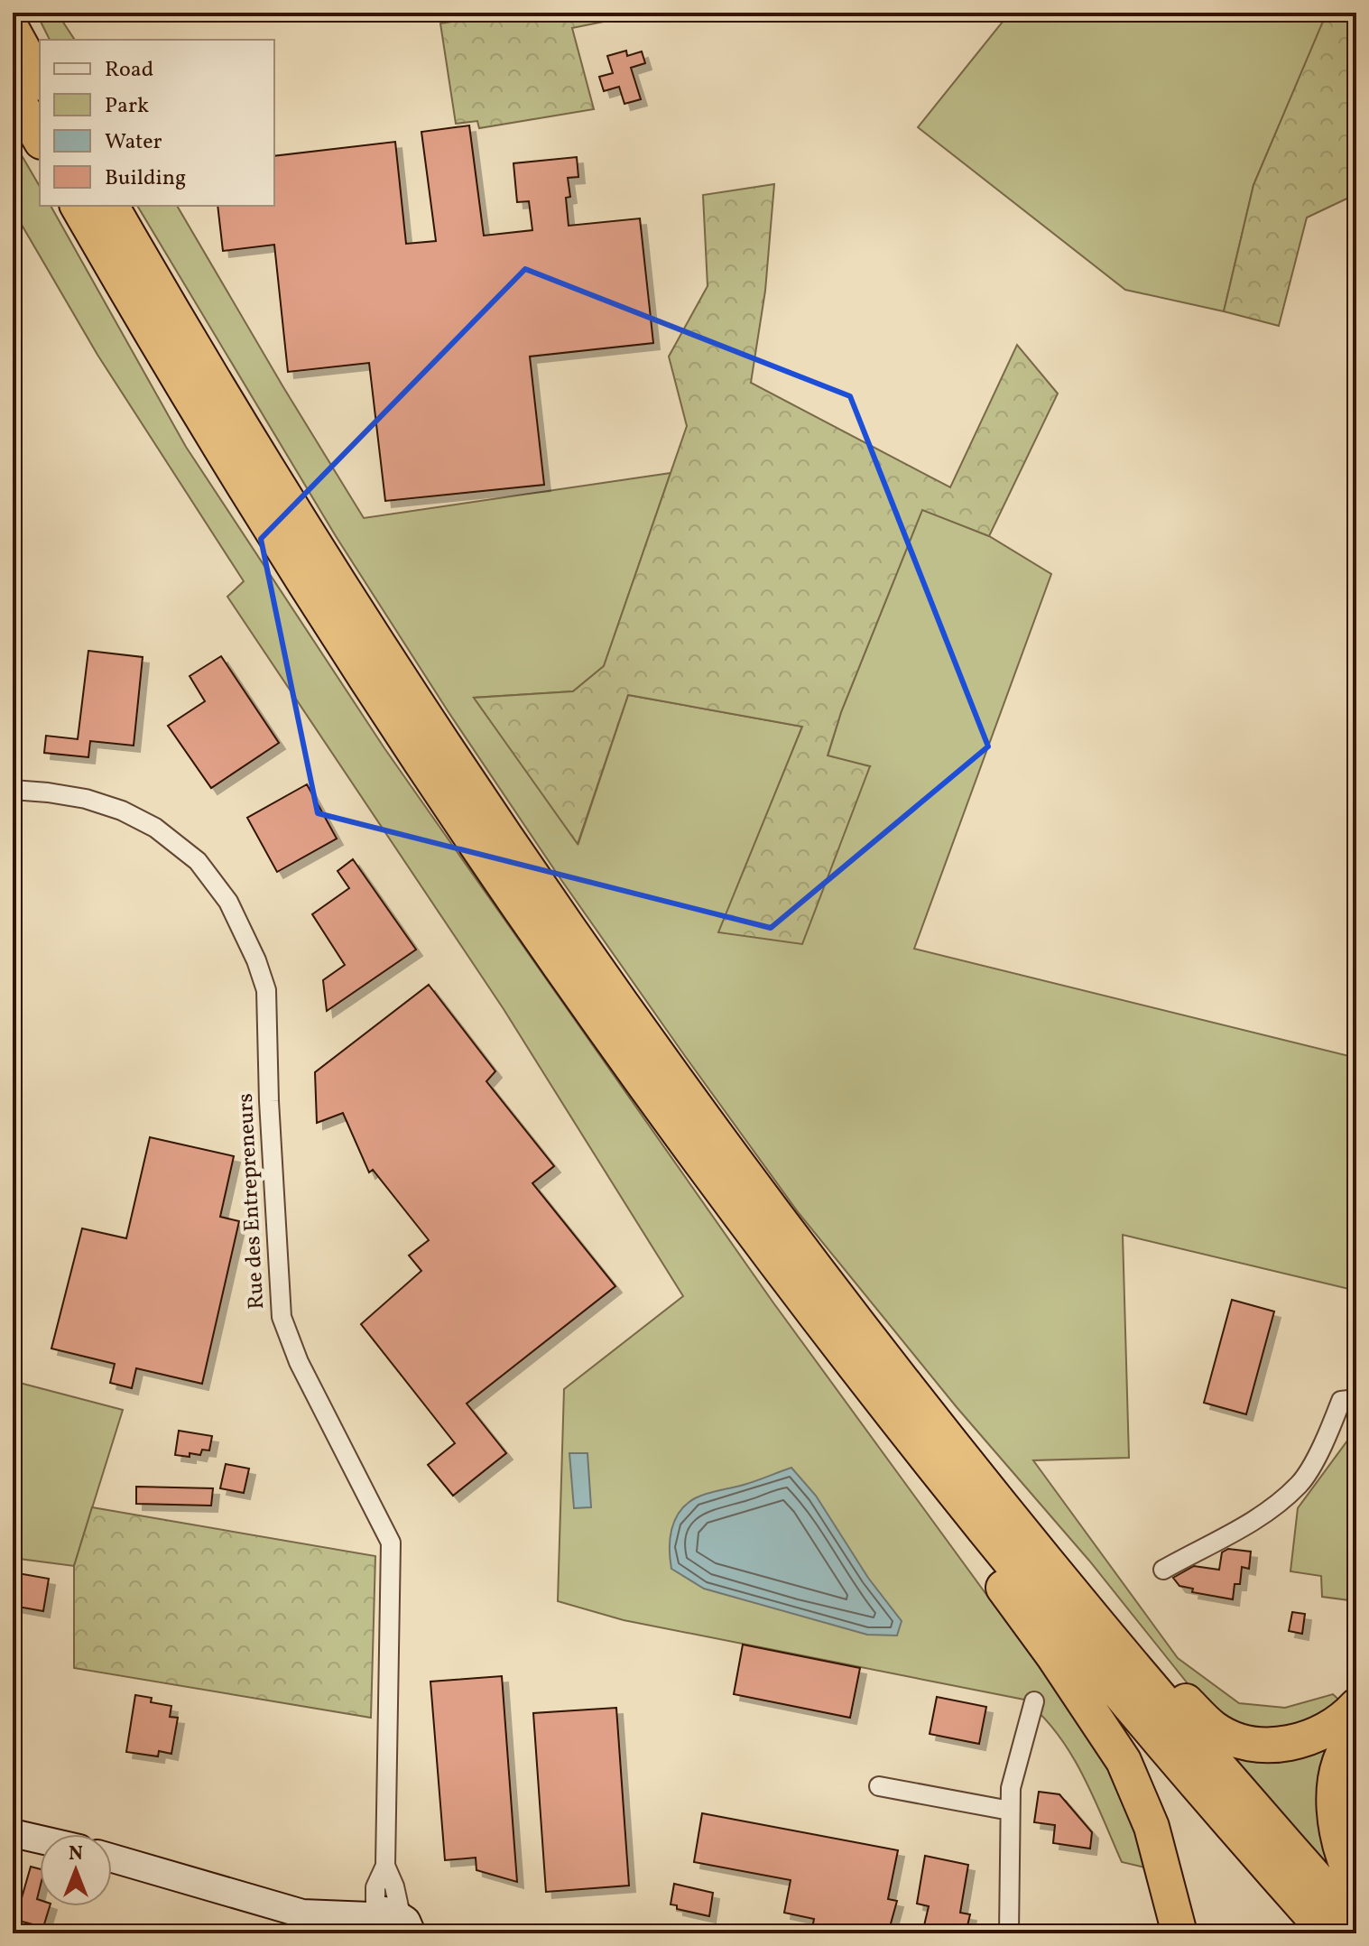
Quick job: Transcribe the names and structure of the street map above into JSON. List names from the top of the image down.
{
  "streets": {
    "street": ["Rue des Entrepreneurs"]
  },
  "legend": [
    "Road",
    "Park",
    "Water",
    "Building"
  ],
  "north": "top"
}
